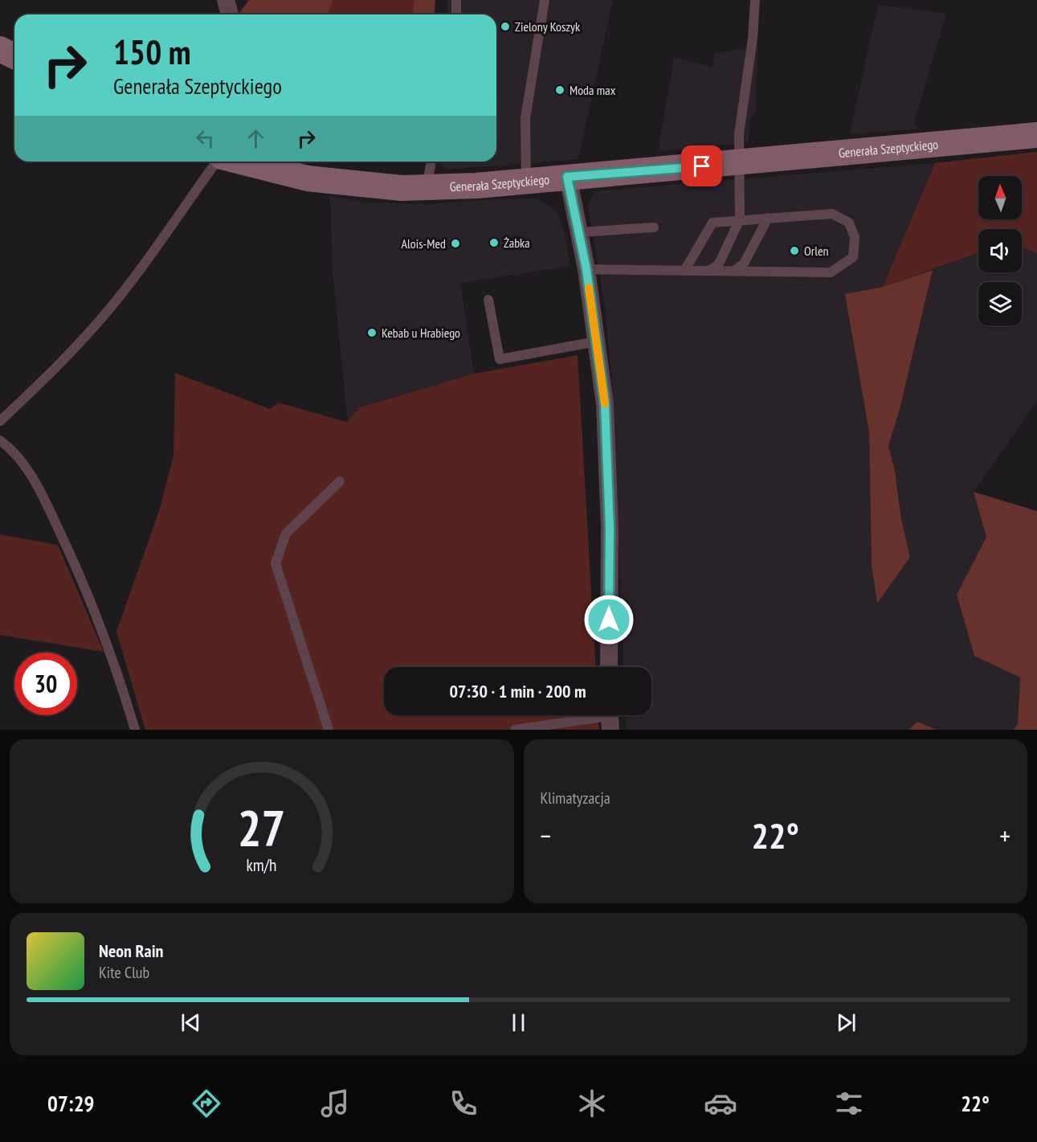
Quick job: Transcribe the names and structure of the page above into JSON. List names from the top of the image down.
{
  "streets": {
    "main road": ["Generała Szeptyckiego"]
  },
  "places": [
    "Zielony Koszyk",
    "Moda max",
    "Żabka",
    "Alois-Med",
    "Orlen",
    "Kebab u Hrabiego"
  ],
  "north": "top",
  "page": {
    "turn": ["150 m", "Generała Szeptyckiego"],
    "limit": "30",
    "trip": "07:30 · 1 min · 200 m",
    "tile": "Klimatyzacja",
    "heat": ["−", "22°", "+"],
    "song": ["Neon Rain", "Kite Club"],
    "tabs": ["07:29", "22°"],
    "gauge": ["27", "km/h"]
  }
}
